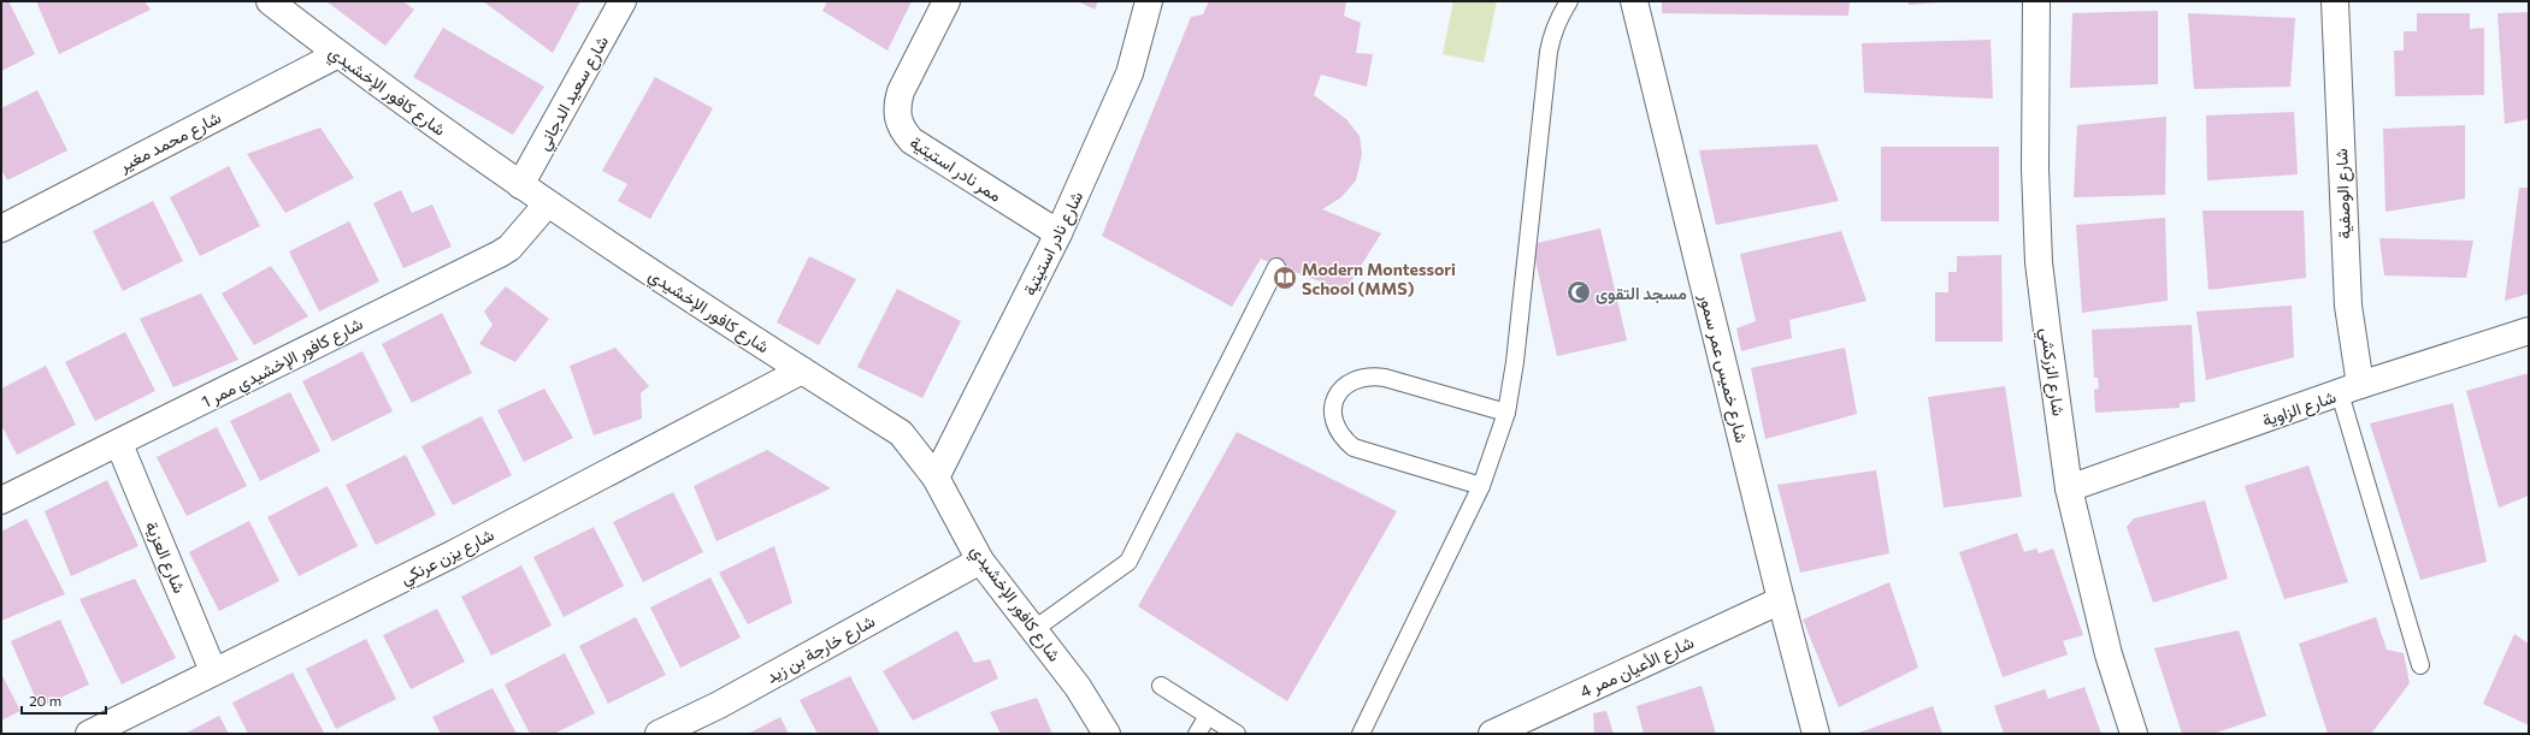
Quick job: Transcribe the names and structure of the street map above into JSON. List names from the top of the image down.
{
  "streets": {
    "street": [
      "شارع كافور الإخشيدي",
      "شارع سعيد الدجاني",
      "شارع محمد مغير",
      "ممر نادر استيتية",
      "شارع الوصفية",
      "شارع نادر استيتية",
      "شارع كافور الإخشيدي ممر 1",
      "شارع خميس عمر سمور",
      "شارع الزركشي",
      "شارع الزاوية",
      "شارع يزن عرنكي",
      "شارع العزية",
      "شارع خارجة بن زيد",
      "شارع الأعيان ممر 4"
    ]
  },
  "crossings": [
    ["شارع كافور الإخشيدي", "شارع سعيد الدجاني"],
    ["شارع كافور الإخشيدي", "شارع محمد مغير"],
    ["شارع كافور الإخشيدي", "شارع نادر استيتية"],
    ["شارع كافور الإخشيدي", "شارع كافور الإخشيدي ممر 1"],
    ["شارع كافور الإخشيدي", "شارع يزن عرنكي"],
    ["شارع كافور الإخشيدي", "شارع خارجة بن زيد"],
    ["ممر نادر استيتية", "شارع نادر استيتية"],
    ["شارع الوصفية", "شارع الزاوية"],
    ["شارع كافور الإخشيدي ممر 1", "شارع العزية"],
    ["شارع خميس عمر سمور", "شارع الأعيان ممر 4"],
    ["شارع الزركشي", "شارع الزاوية"],
    ["شارع يزن عرنكي", "شارع العزية"]
  ],
  "places": {
    "library": ["Modern Montessori School (MMS)"],
    "mosque": ["مسجد التقوى"]
  },
  "scale_bar": "20 m"
}
